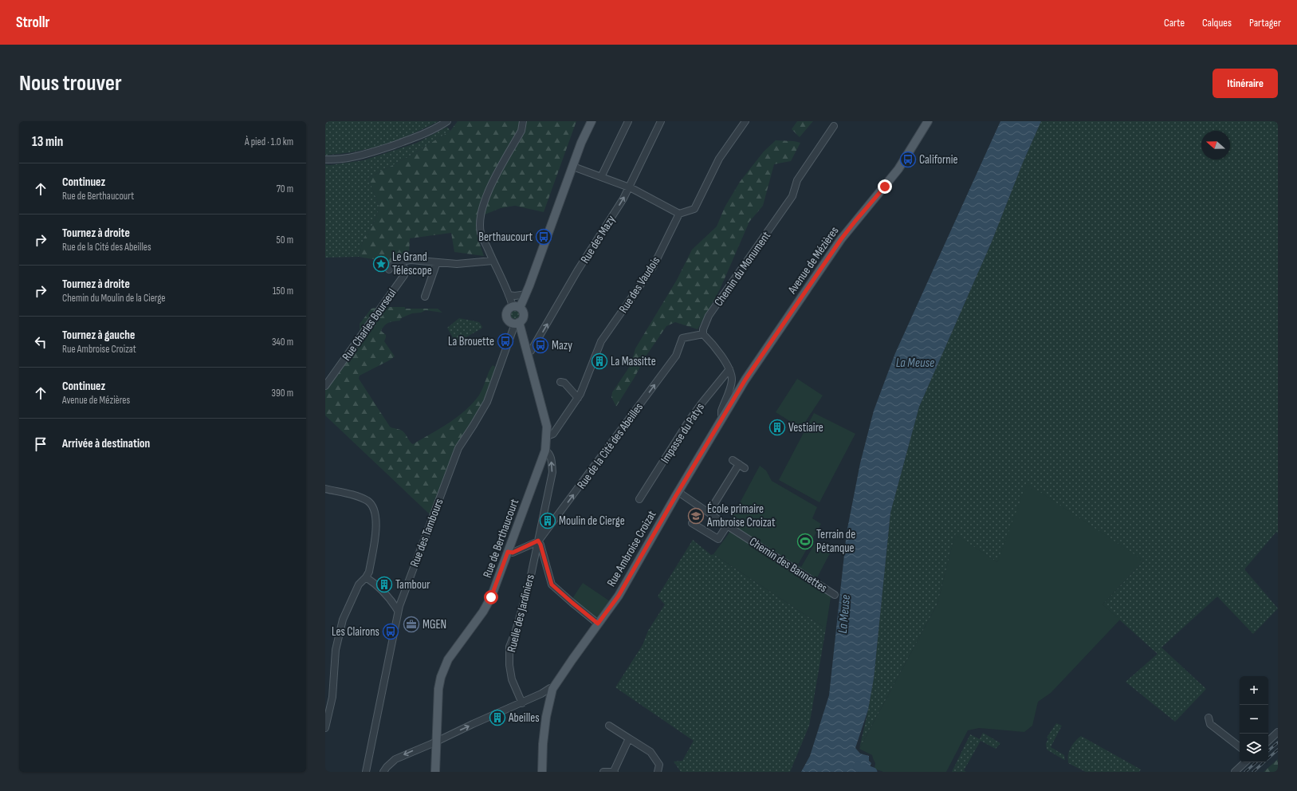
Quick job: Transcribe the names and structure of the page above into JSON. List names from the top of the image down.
{
  "streets": {
    "main road": ["Avenue de Mézières", "Rue de Berthaucourt", "Rue Ambroise Croizat"],
    "street": [
      "Rue des Mazy",
      "Chemin du Monument",
      "Rue des Vaudois",
      "Rue Charles Bourseul",
      "Impasse du Patys",
      "Rue de la Cité des Abeilles",
      "Rue des Tambours",
      "Chemin des Bannettes",
      "Ruelle des Jardiniers"
    ]
  },
  "crossings": [
    ["Rue des Mazy", "Rue de Berthaucourt"],
    ["Avenue de Mézières", "Rue Ambroise Croizat"],
    ["Chemin du Monument", "Rue de la Cité des Abeilles"],
    ["Rue des Vaudois", "Rue de Berthaucourt"],
    ["Rue de la Cité des Abeilles", "Rue de Berthaucourt"],
    ["Rue de la Cité des Abeilles", "Ruelle des Jardiniers"],
    ["Rue des Tambours", "Rue de Berthaucourt"],
    ["Rue de Berthaucourt", "Ruelle des Jardiniers"],
    ["Rue Ambroise Croizat", "Chemin des Bannettes"]
  ],
  "one_way": ["Rue des Mazy", "Rue de la Cité des Abeilles"],
  "water": ["La Meuse"],
  "places": {
    "bus stop": [
      "Californie",
      "Berthaucourt",
      "La Brouette",
      "Mazy",
      "Les Clairons"
    ],
    "place": ["Le Grand Télescope"],
    "building": [
      "La Massitte",
      "Vestiaire",
      "Moulin de Cierge",
      "Tambour",
      "Abeilles"
    ],
    "school or university": ["École primaire Ambroise Croizat"],
    "sports": ["Terrain de Pétanque"],
    "office": ["MGEN"]
  },
  "north": "left",
  "page": {
    "header": "Strollr",
    "nav": ["Carte", "Calques", "Partager"],
    "buttons": "Itinéraire",
    "title": "Nous trouver",
    "heading": ["13 min", "À pied · 1.0 km"],
    "list": [
      ["Continuez", "Rue de Berthaucourt", "70 m"],
      ["Tournez à droite", "Rue de la Cité des Abeilles", "50 m"],
      ["Tournez à droite", "Chemin du Moulin de la Cierge", "150 m"],
      ["Tournez à gauche", "Rue Ambroise Croizat", "340 m"],
      ["Continuez", "Avenue de Mézières", "390 m"],
      "Arrivée à destination"
    ],
    "map_buttons": ["+", "−"]
  }
}
